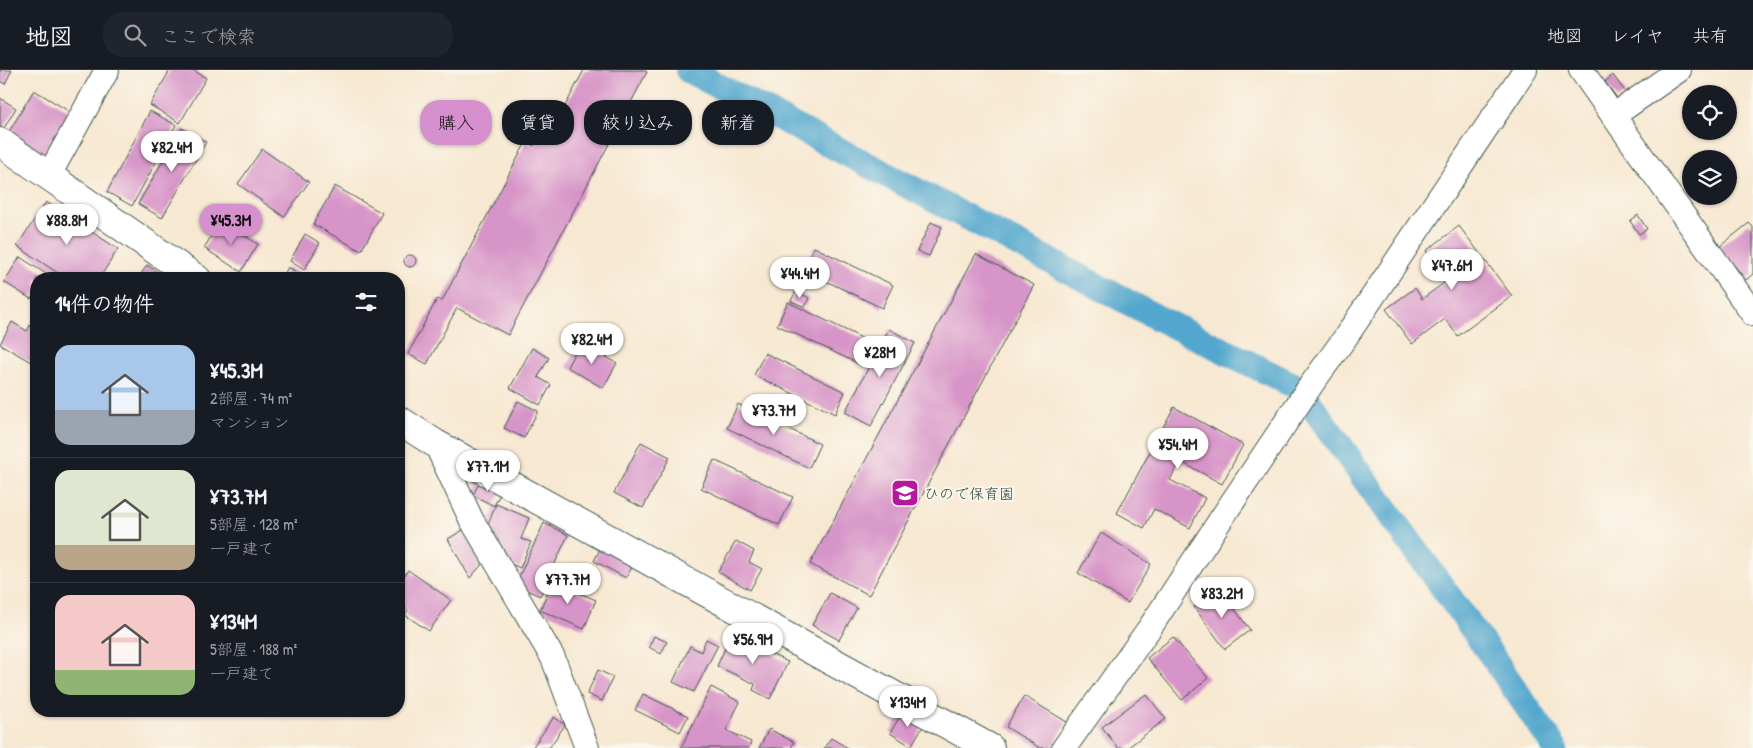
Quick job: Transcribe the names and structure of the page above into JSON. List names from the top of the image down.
{
  "places": {
    "school or university": ["ひので保育園"]
  },
  "page": {
    "header": "地図",
    "search": "ここで検索",
    "nav": ["地図", "レイヤ", "共有"],
    "chip": [
      "購入",
      "賃貸",
      "絞り込み",
      "新着"
    ],
    "price": [
      "¥82.4M",
      "¥88.8M",
      "¥45.3M",
      "¥47.6M",
      "¥44.4M",
      "¥82.4M",
      "¥28M",
      "¥73.7M",
      "¥54.4M",
      "¥77.1M",
      "¥77.7M",
      "¥83.2M",
      "¥56.9M",
      "¥134M"
    ],
    "heading": "14件の物件",
    "list": [
      {
        "name": "¥45.3M",
        "note": "2部屋 · 74 m² · マンション"
      },
      {
        "name": "¥73.7M",
        "note": "5部屋 · 128 m² · 一戸建て"
      },
      {
        "name": "¥134M",
        "note": "5部屋 · 188 m² · 一戸建て"
      }
    ]
  }
}
